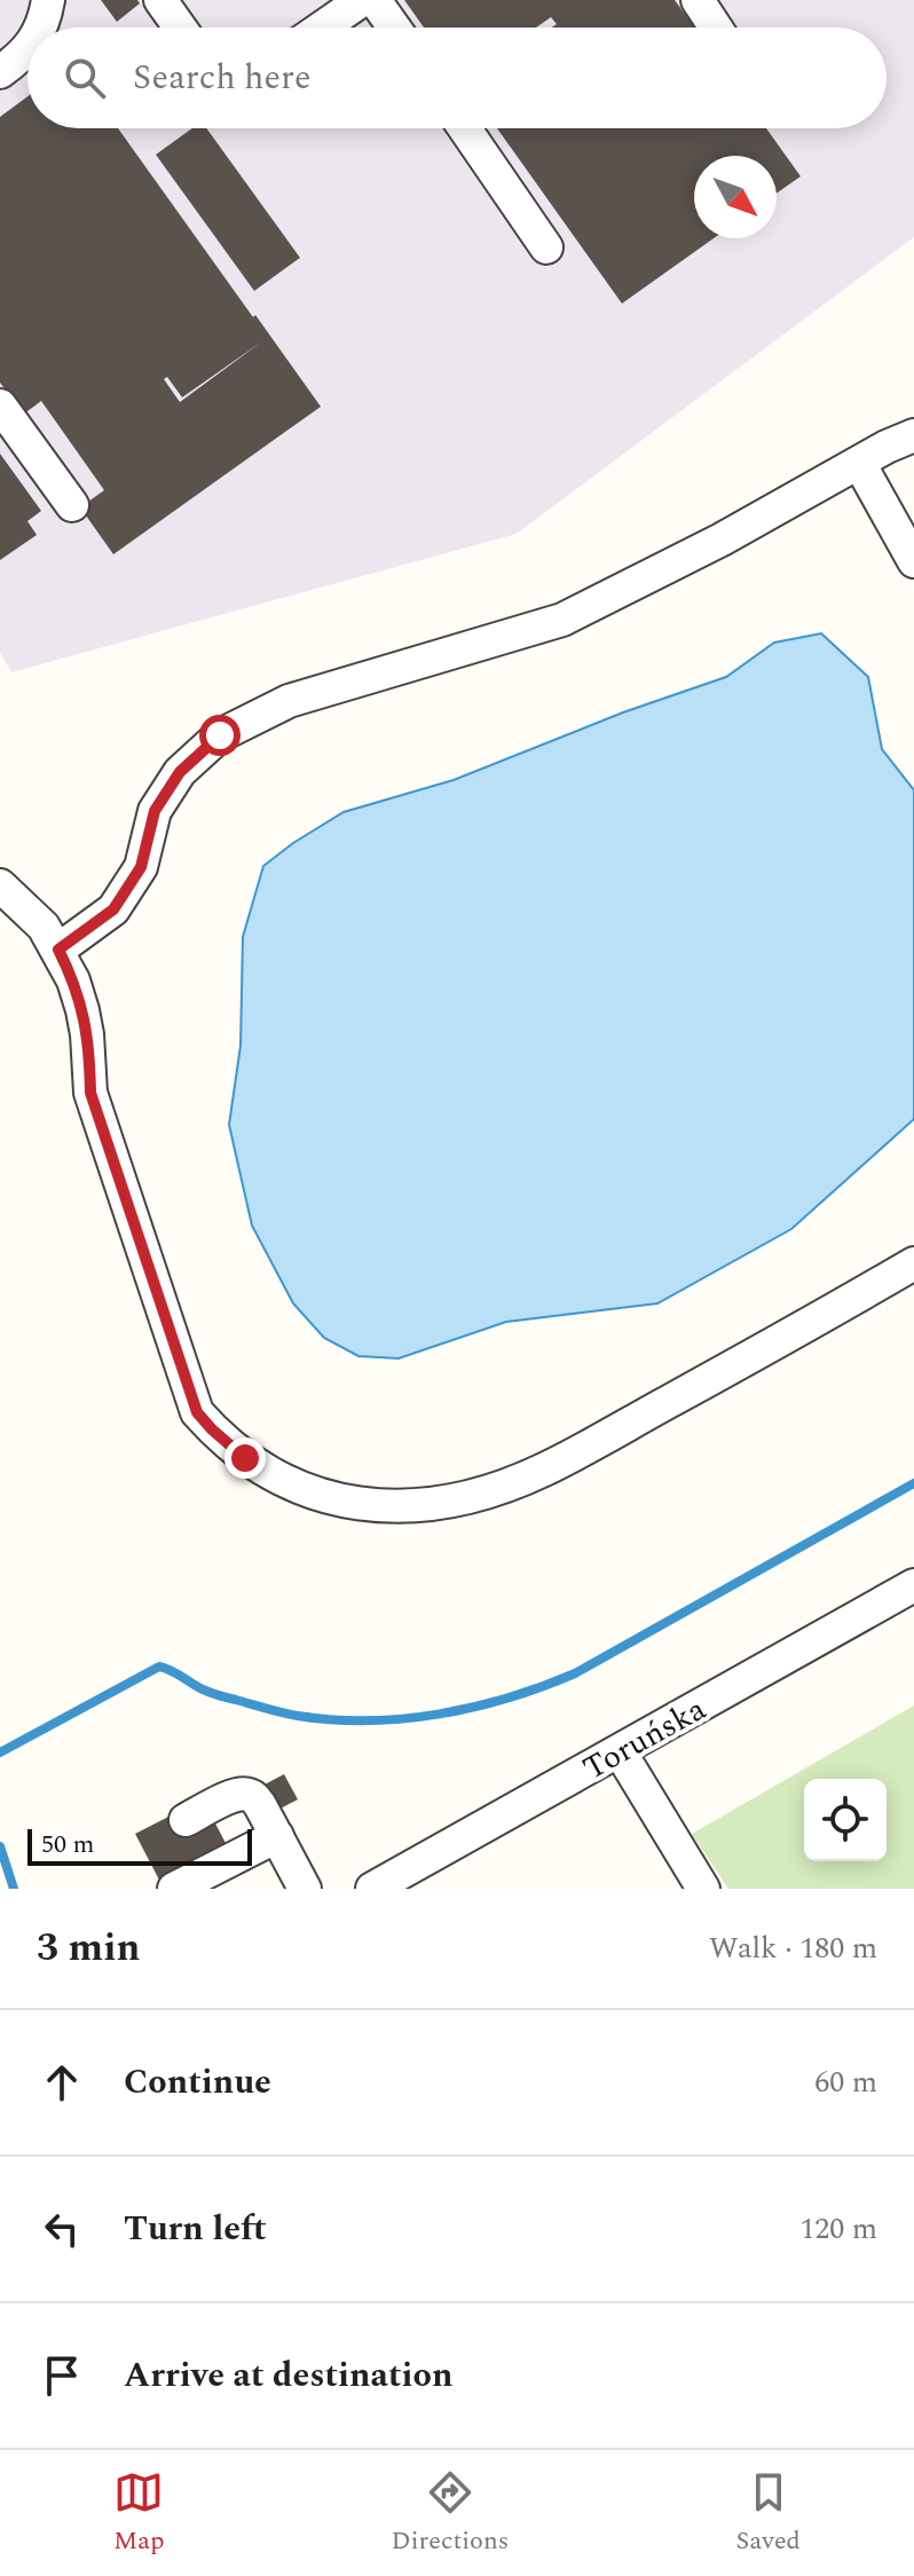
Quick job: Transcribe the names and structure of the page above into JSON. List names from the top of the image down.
{
  "streets": {
    "street": ["Toruńska"]
  },
  "scale_bar": "50 m",
  "north": "bottom right",
  "page": {
    "search": "Search here",
    "scale": "50 m",
    "heading": ["3 min", "Walk · 180 m"],
    "list": [
      ["Continue", "60 m"],
      ["Turn left", "120 m"],
      "Arrive at destination"
    ],
    "nav": ["Map", "Directions", "Saved"]
  }
}
